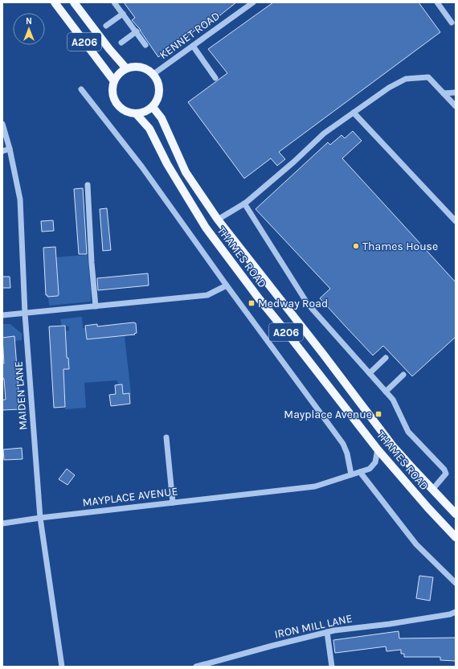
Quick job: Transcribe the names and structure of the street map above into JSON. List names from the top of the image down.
{
  "streets": {
    "main road": ["A206", "THAMES ROAD"],
    "street": [
      "KENNET ROAD",
      "MAIDEN LANE",
      "MAYPLACE AVENUE",
      "IRON MILL LANE"
    ]
  },
  "crossings": [
    ["KENNET ROAD", "A206"],
    ["KENNET ROAD", "THAMES ROAD"],
    ["A206", "THAMES ROAD"],
    ["THAMES ROAD", "MAYPLACE AVENUE"],
    ["MAIDEN LANE", "MAYPLACE AVENUE"]
  ],
  "places": {
    "other": ["Thames House"],
    "transit": ["Medway Road", "Mayplace Avenue"]
  },
  "north": "top"
}
